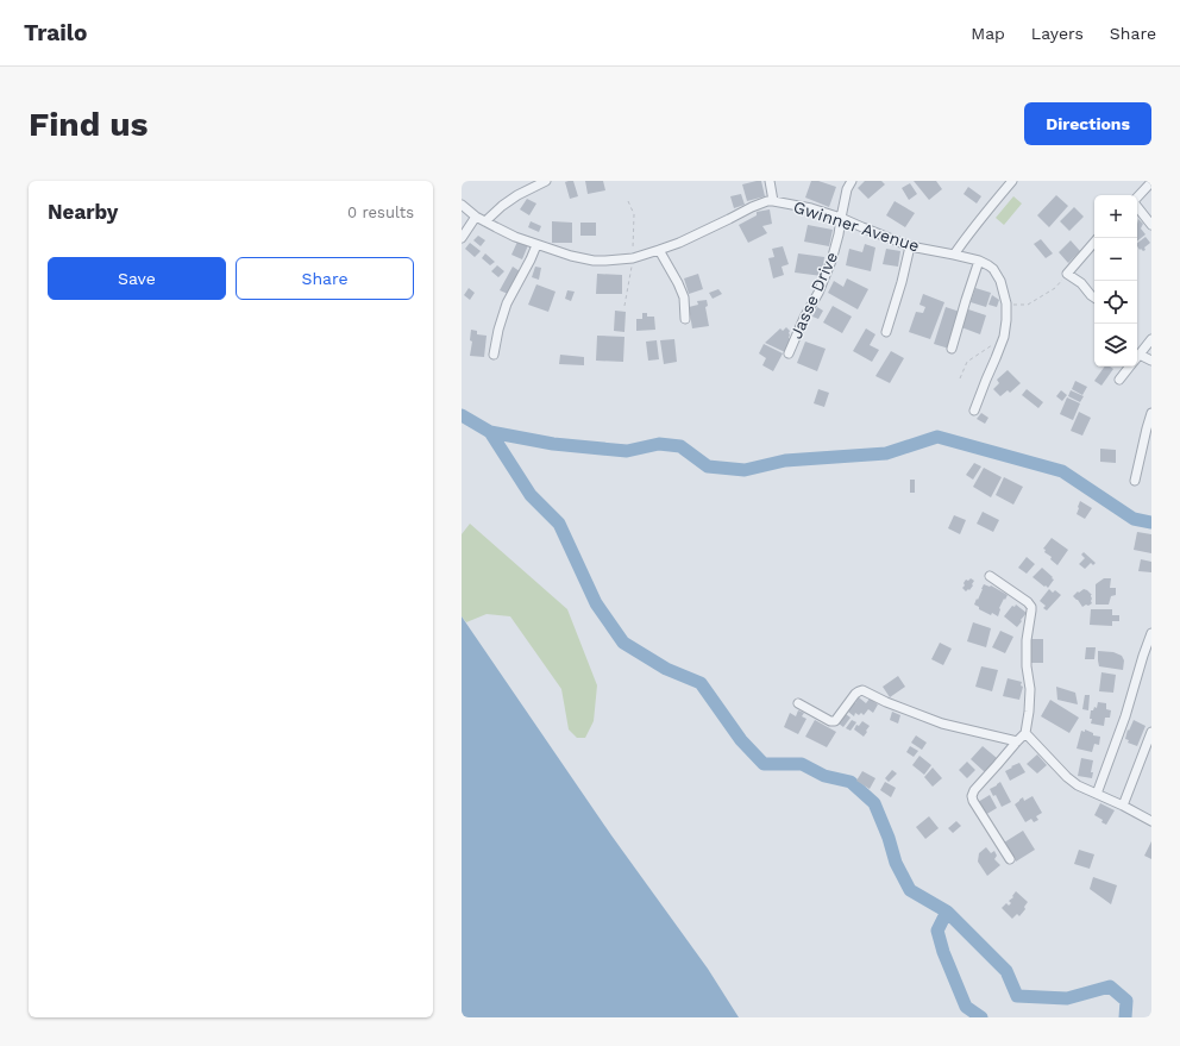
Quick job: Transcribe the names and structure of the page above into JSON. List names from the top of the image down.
{
  "streets": {
    "street": ["Gwinner Avenue", "Jasse Drive"]
  },
  "crossings": [
    ["Gwinner Avenue", "Jasse Drive"]
  ],
  "page": {
    "header": "Trailo",
    "nav": ["Map", "Layers", "Share"],
    "buttons": [
      "Directions",
      ["Save", "Share"]
    ],
    "title": "Find us",
    "heading": ["Nearby", "0 results"],
    "map_buttons": ["+", "−"]
  }
}
